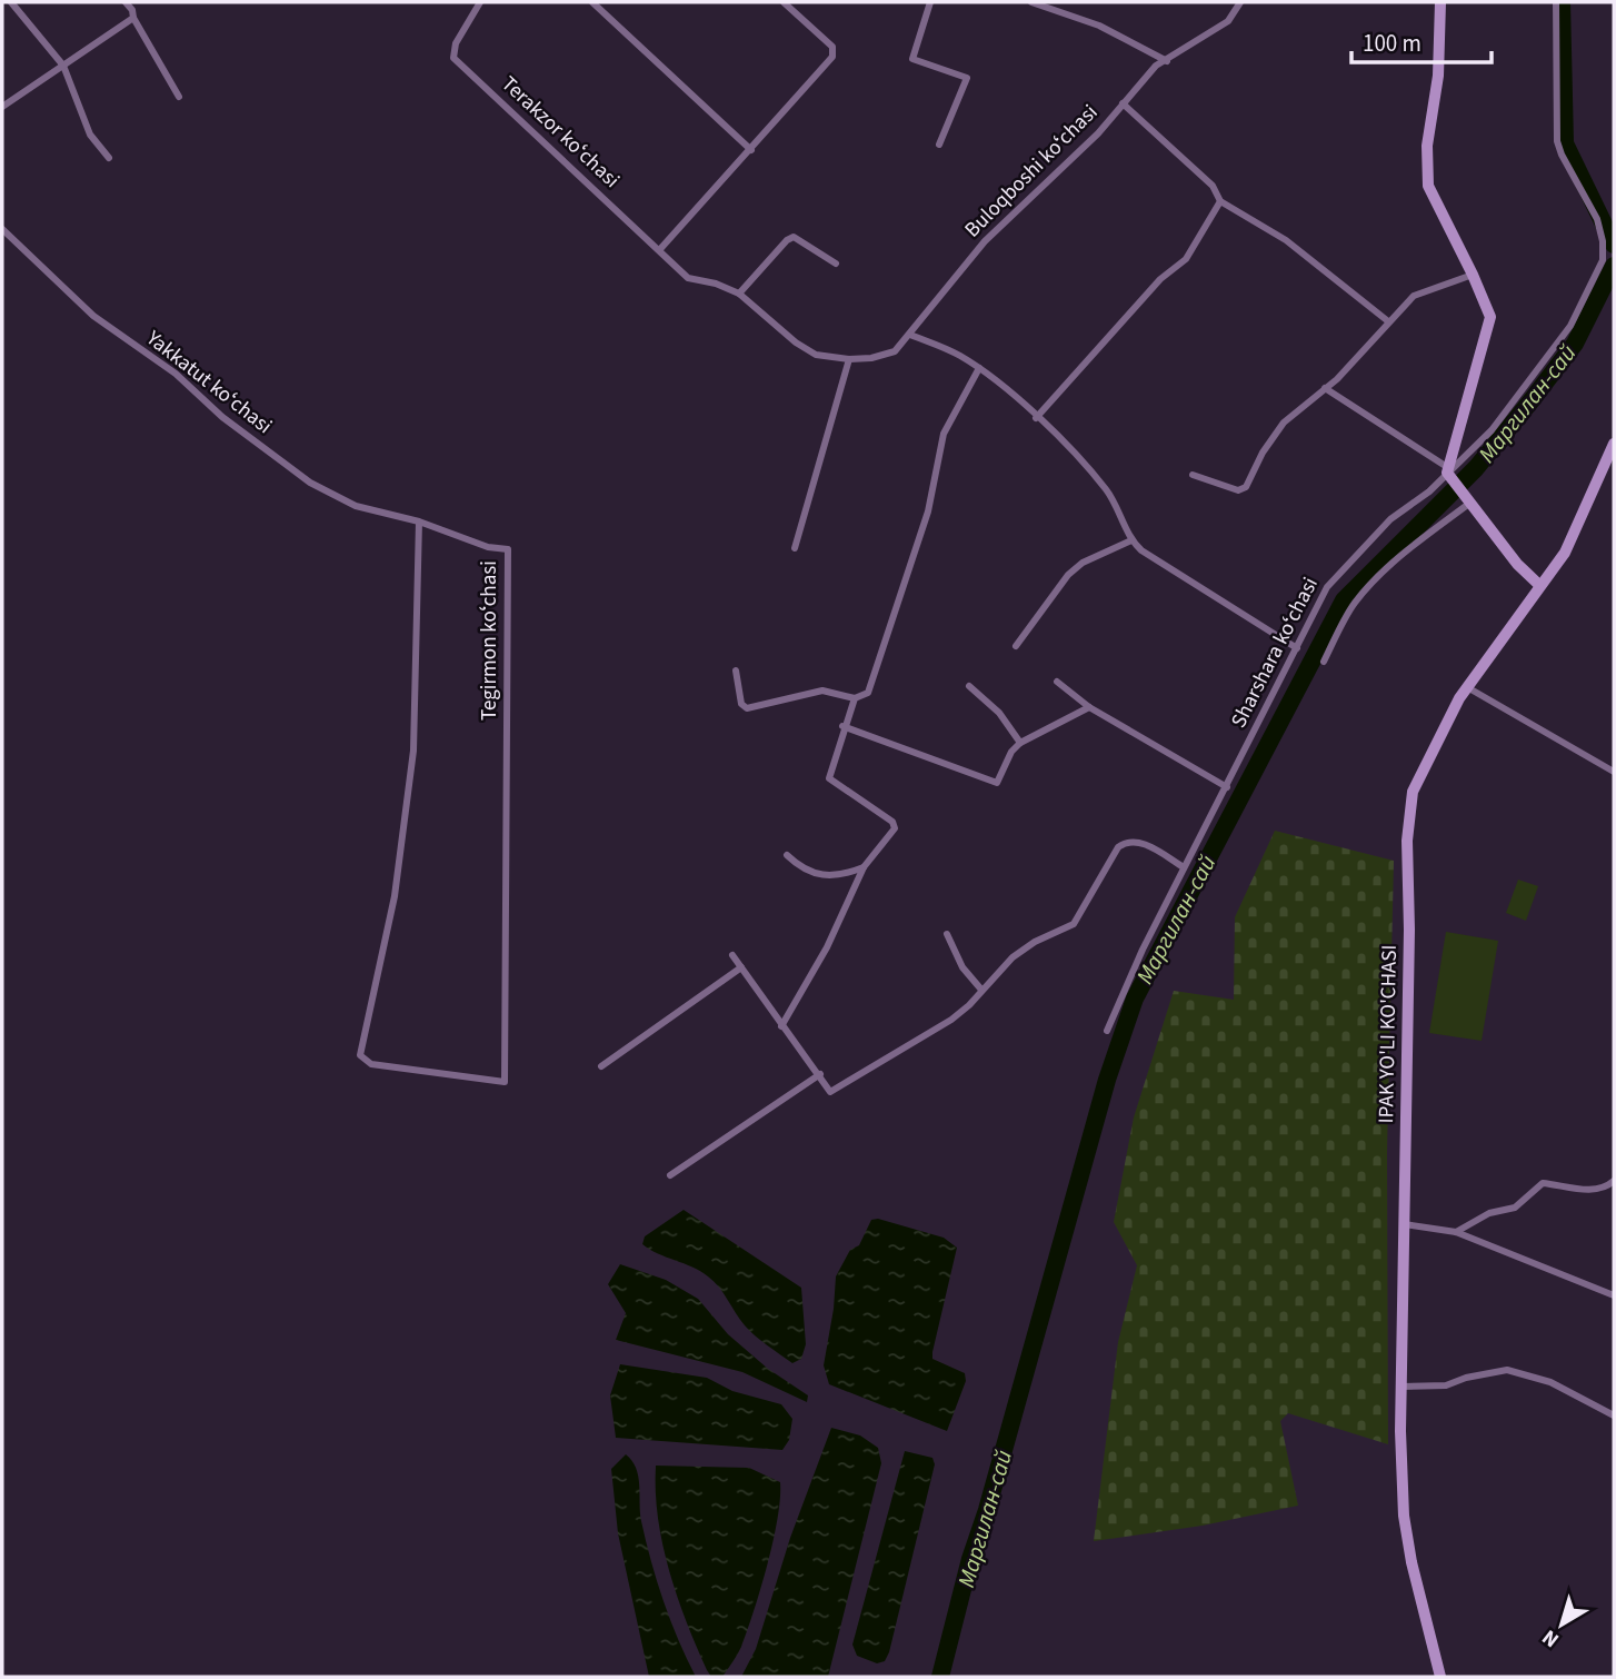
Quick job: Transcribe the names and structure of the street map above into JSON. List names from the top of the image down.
{
  "streets": {
    "main road": ["Sharshara koʻchasi", "IPAK YO'LI KO'CHASI"],
    "street": [
      "Terakzor koʻchasi",
      "Buloqboshi koʻchasi",
      "Yakkatut koʻchasi",
      "Tegirmon koʻchasi"
    ]
  },
  "crossings": [
    ["Terakzor koʻchasi", "Buloqboshi koʻchasi"],
    ["Yakkatut koʻchasi", "Tegirmon koʻchasi"]
  ],
  "water": ["Маргилан-сай"],
  "scale_bar": "100 m",
  "north": "bottom left"
}
